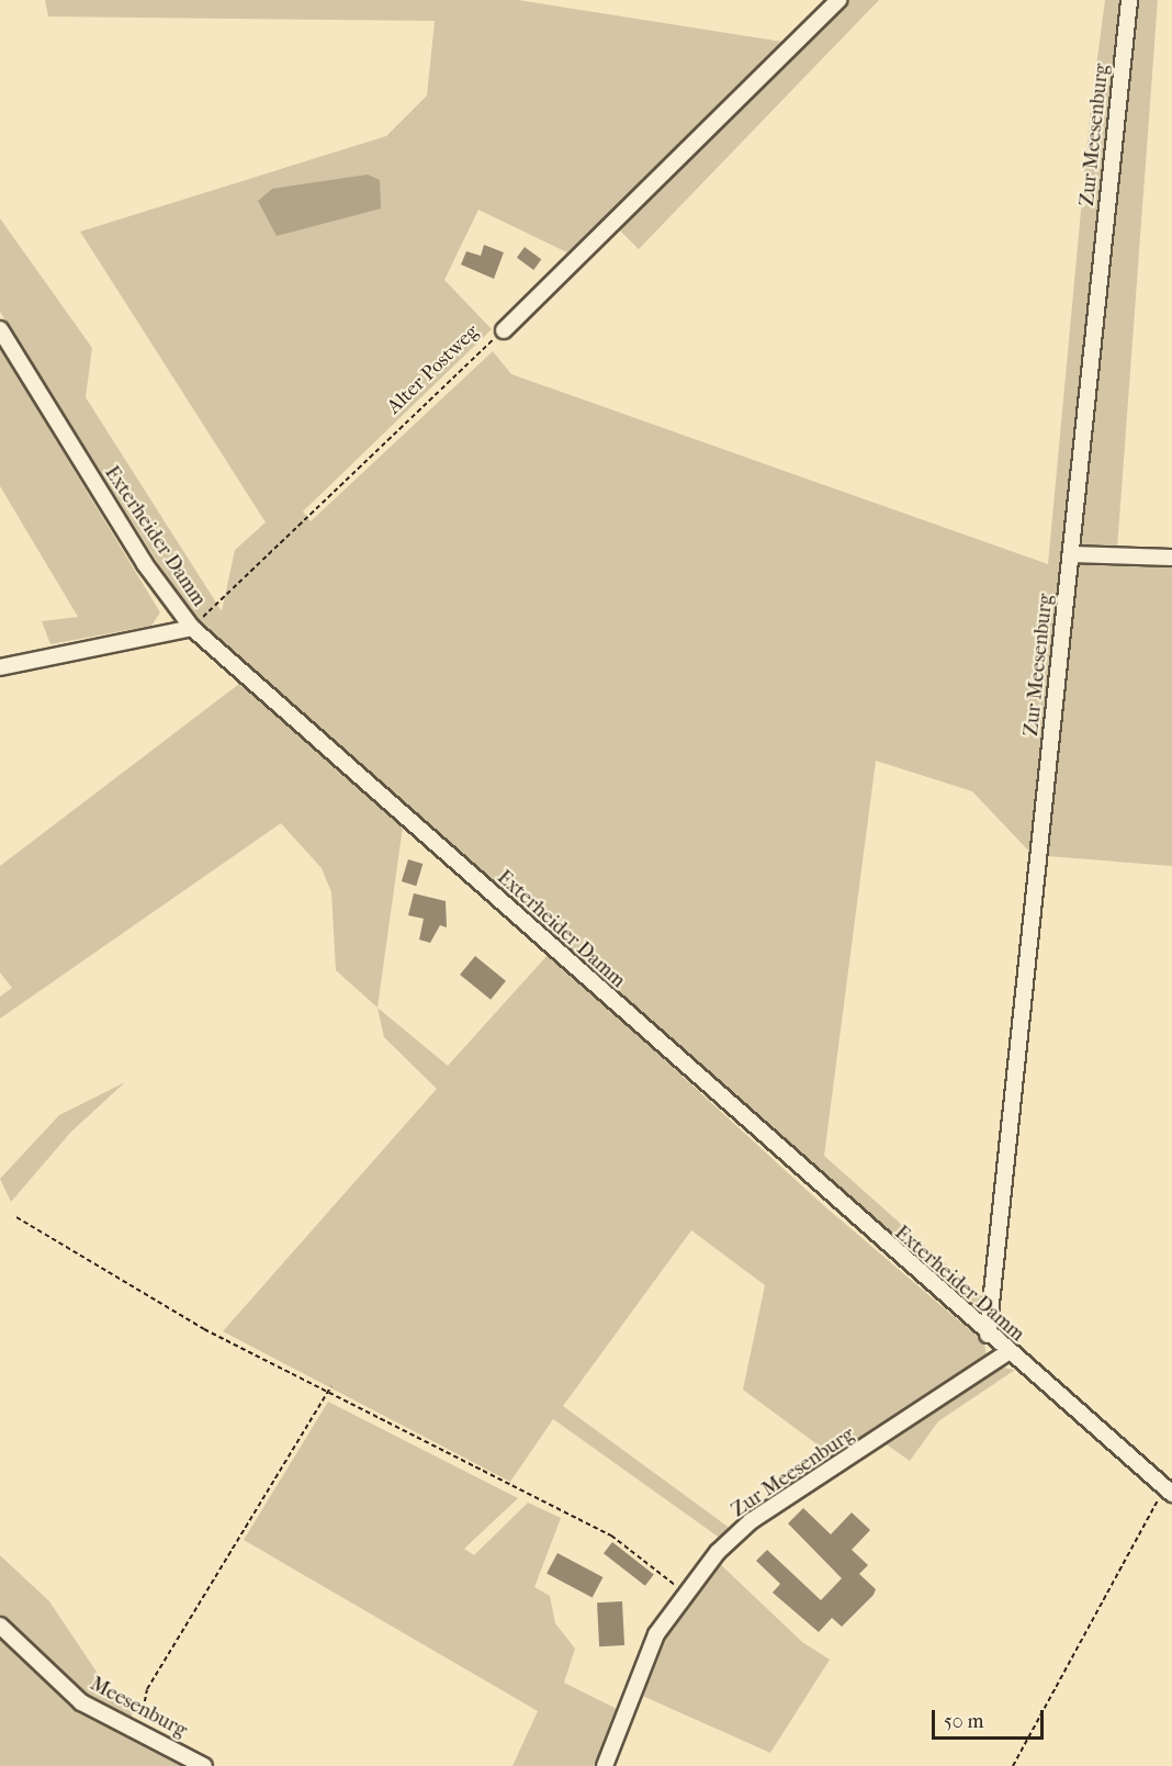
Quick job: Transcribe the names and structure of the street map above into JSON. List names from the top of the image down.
{
  "streets": {
    "street": [
      "Zur Meesenburg",
      "Alter Postweg",
      "Exterheider Damm",
      "Meesenburg"
    ]
  },
  "crossings": [
    ["Zur Meesenburg", "Exterheider Damm"],
    ["Alter Postweg", "Exterheider Damm"]
  ],
  "scale_bar": "50 m"
}
